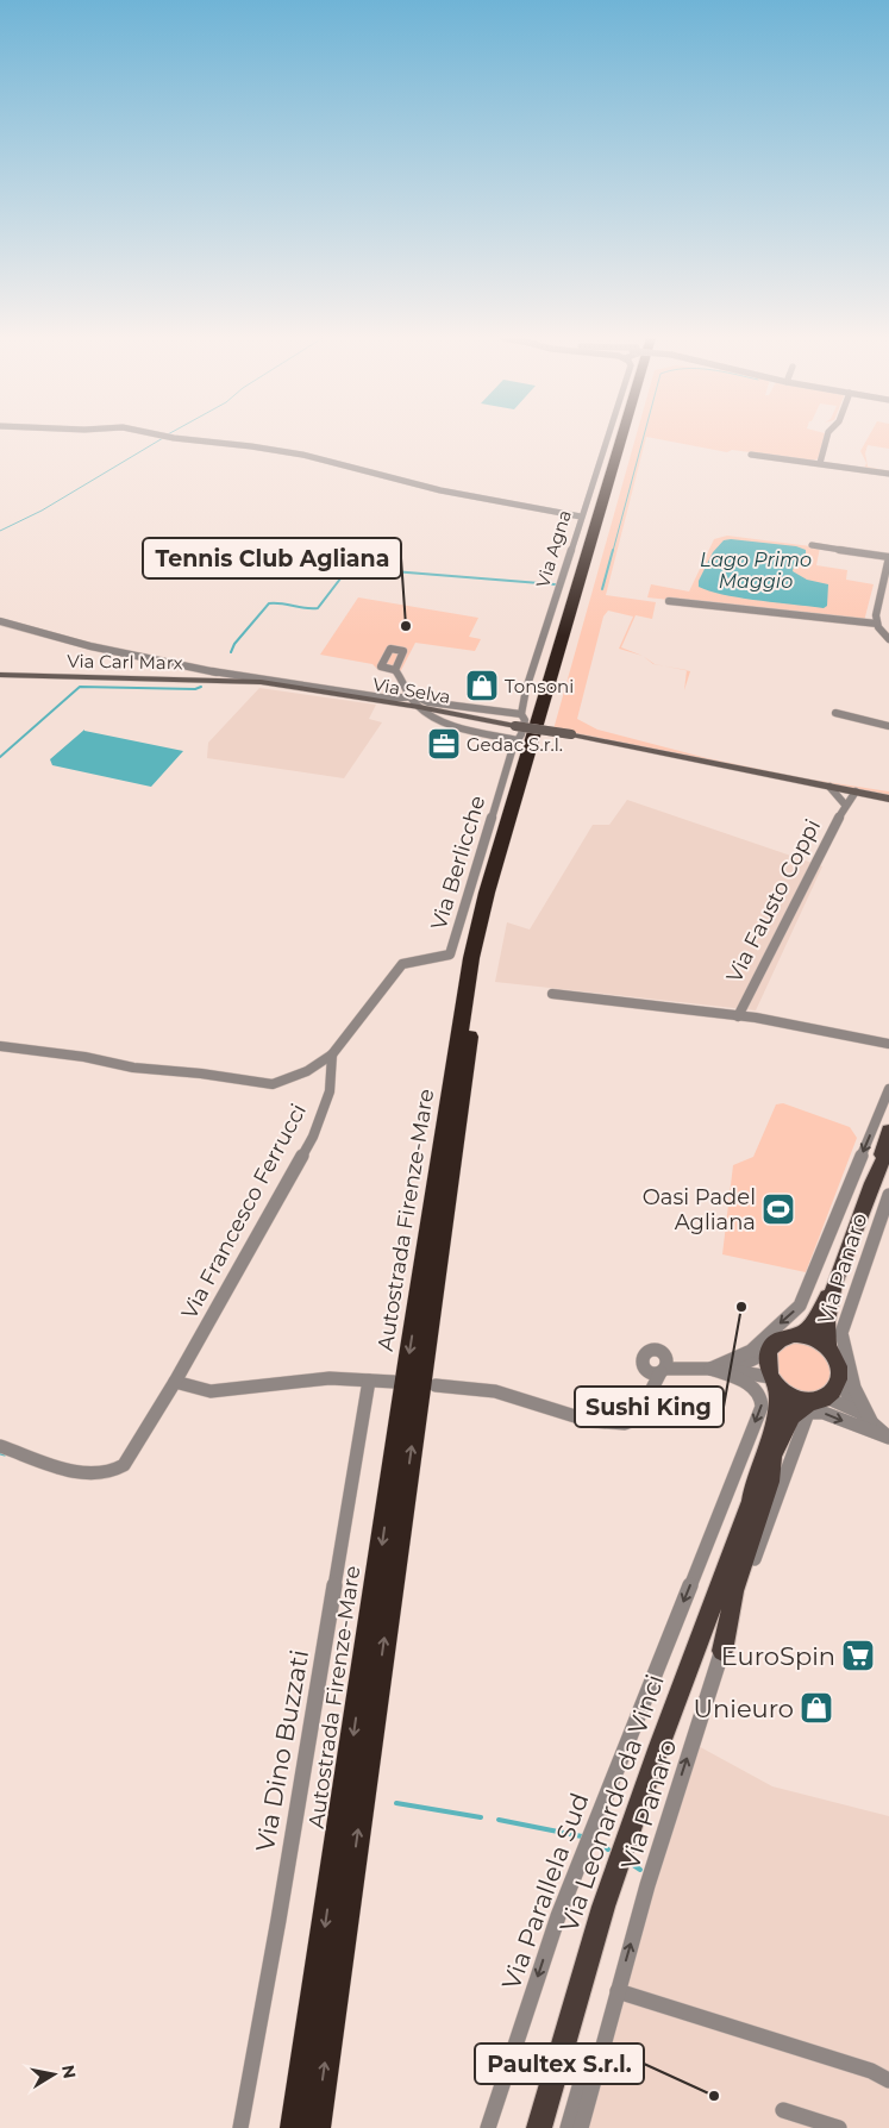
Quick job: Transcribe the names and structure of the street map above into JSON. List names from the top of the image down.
{
  "streets": {
    "highway": ["Autostrada Firenze-Mare"],
    "main road": ["Via Carl Marx", "Via Selva", "Via Leonardo da Vinci"],
    "street": [
      "Via Agna",
      "Via Berlicche",
      "Via Fausto Coppi",
      "Via Francesco Ferrucci",
      "Via Panaro",
      "Via Dino Buzzati",
      "Via Parallela Sud"
    ]
  },
  "crossings": [
    ["Via Agna", "Via Berlicche"],
    ["Via Carl Marx", "Via Selva"],
    ["Via Selva", "Via Fausto Coppi"],
    ["Via Berlicche", "Via Francesco Ferrucci"]
  ],
  "one_way": ["Via Panaro", "Via Parallela Sud"],
  "water": ["Lago Primo Maggio"],
  "places": {
    "other": ["Tennis Club Agliana", "Sushi King", "Paultex S.r.l."],
    "shop": ["Tonsoni", "Unieuro"],
    "office": ["Gedac S.r.l."],
    "sports": ["Oasi Padel Agliana"],
    "supermarket": ["EuroSpin"]
  },
  "north": "right"
}
